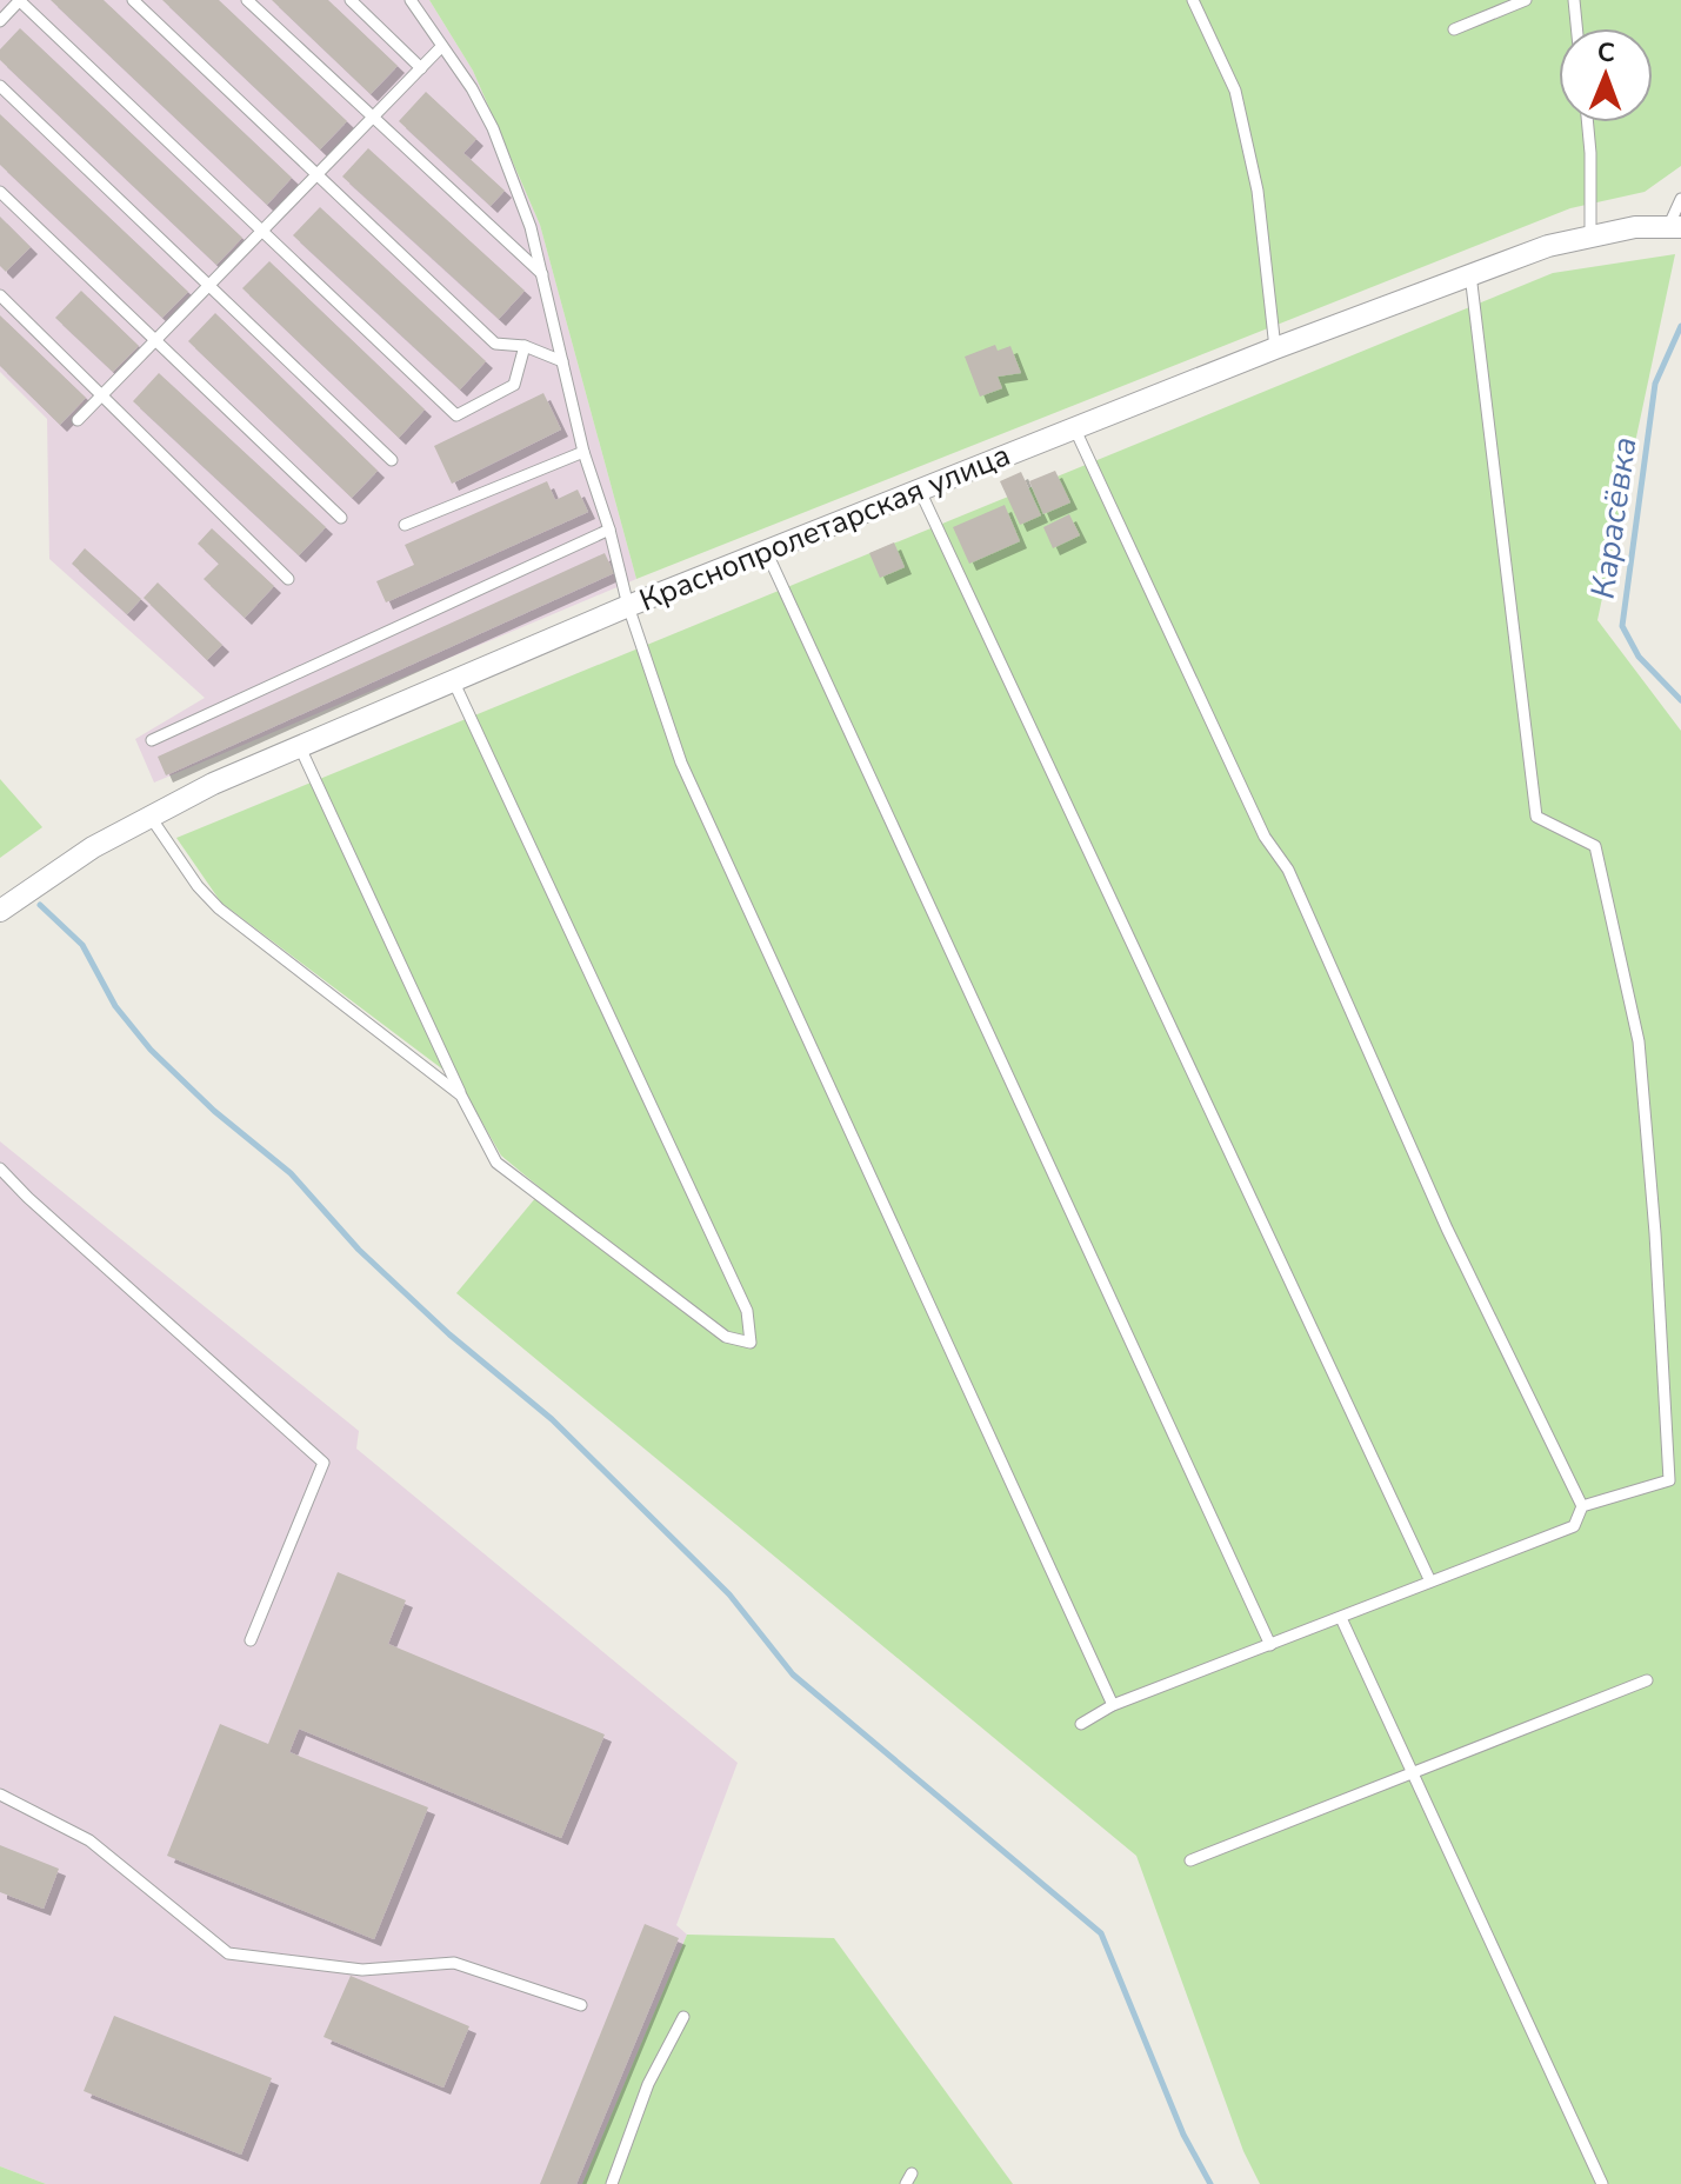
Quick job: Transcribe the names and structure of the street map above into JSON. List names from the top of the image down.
{
  "streets": {
    "street": ["Краснопролетарская улица"]
  },
  "water": ["Карасёвка"],
  "north": "top"
}
